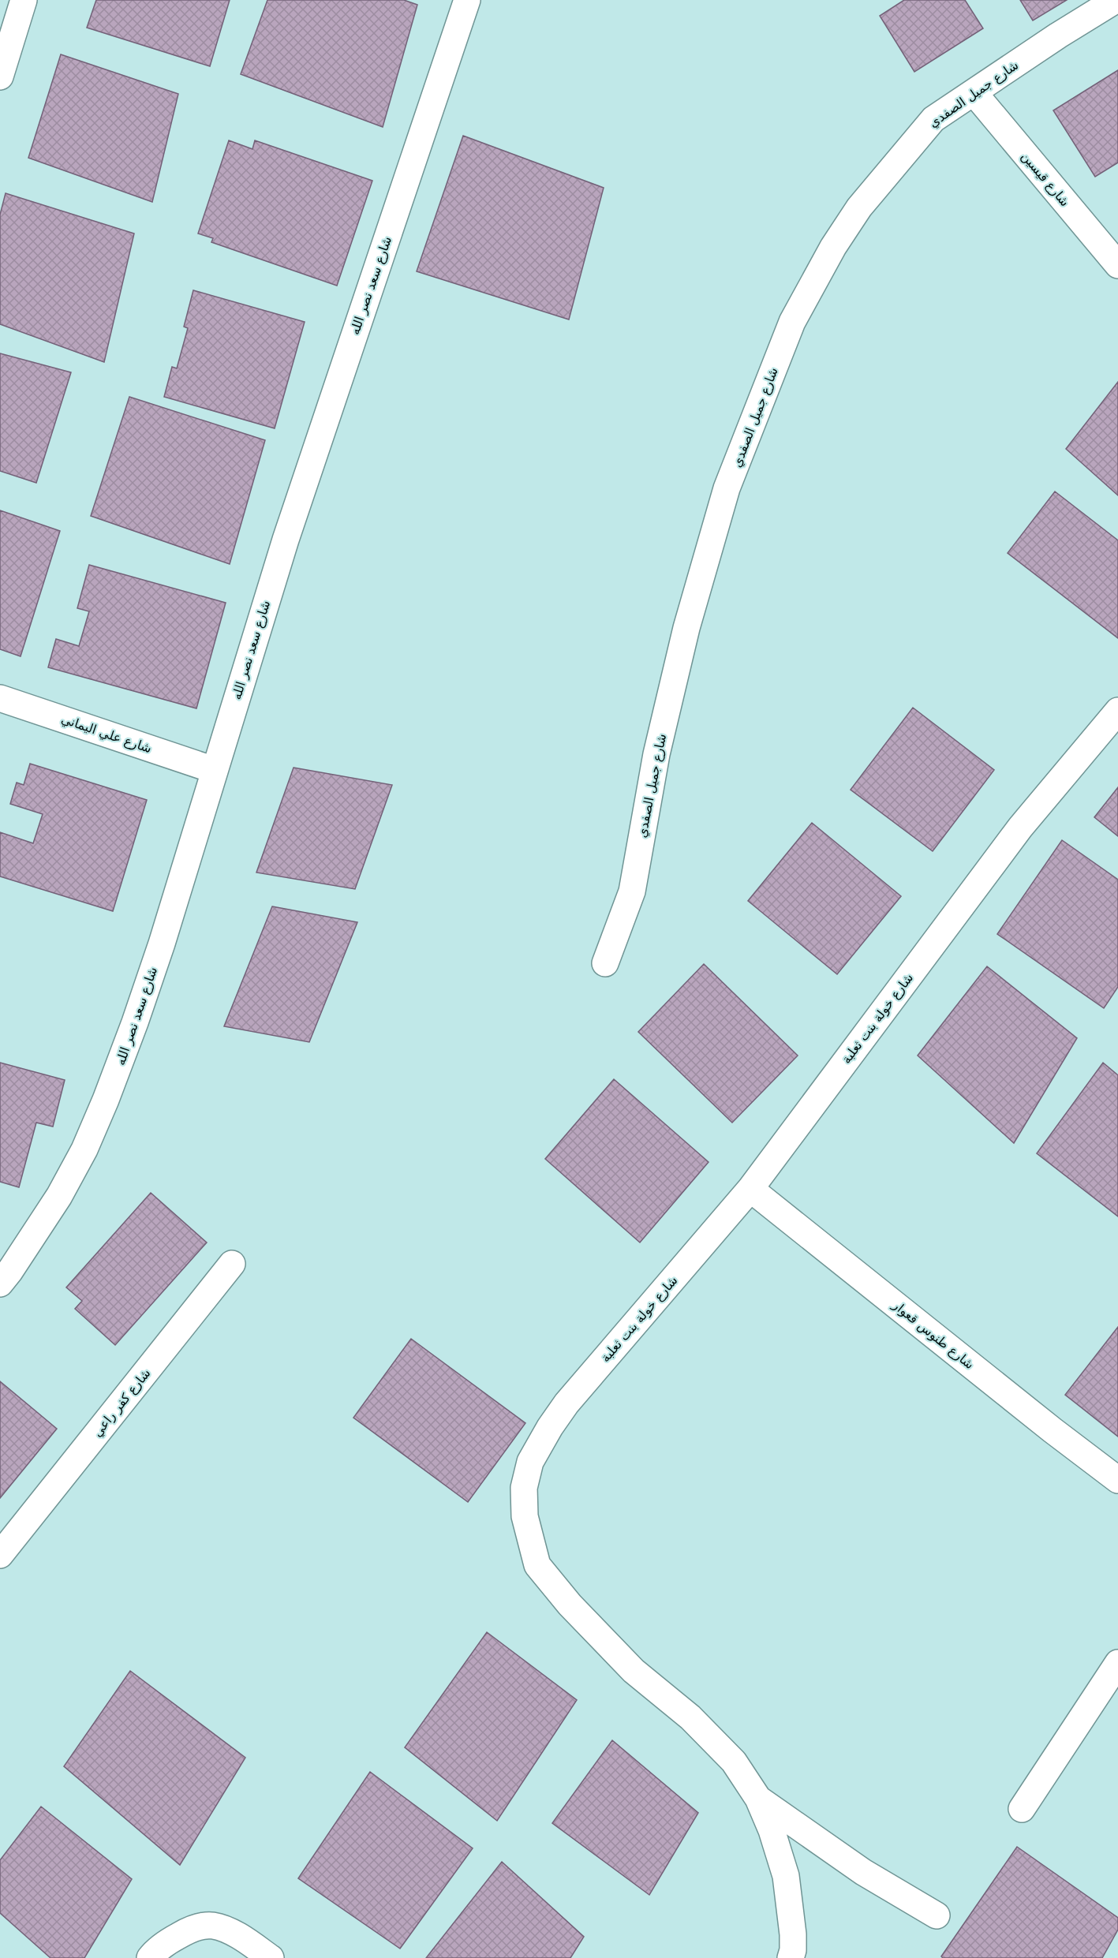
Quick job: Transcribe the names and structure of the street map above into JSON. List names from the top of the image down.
{
  "streets": {
    "street": [
      "شارع جميل الصفدي",
      "شارع قيسين",
      "شارع سعد نصر الله",
      "شارع علي اليماني",
      "شارع خولة بنت ثعلبة",
      "شارع طنوس قعوار",
      "شارع كفر راعي"
    ]
  },
  "crossings": [
    ["شارع جميل الصفدي", "شارع قيسين"],
    ["شارع سعد نصر الله", "شارع علي اليماني"],
    ["شارع خولة بنت ثعلبة", "شارع طنوس قعوار"]
  ]
}
